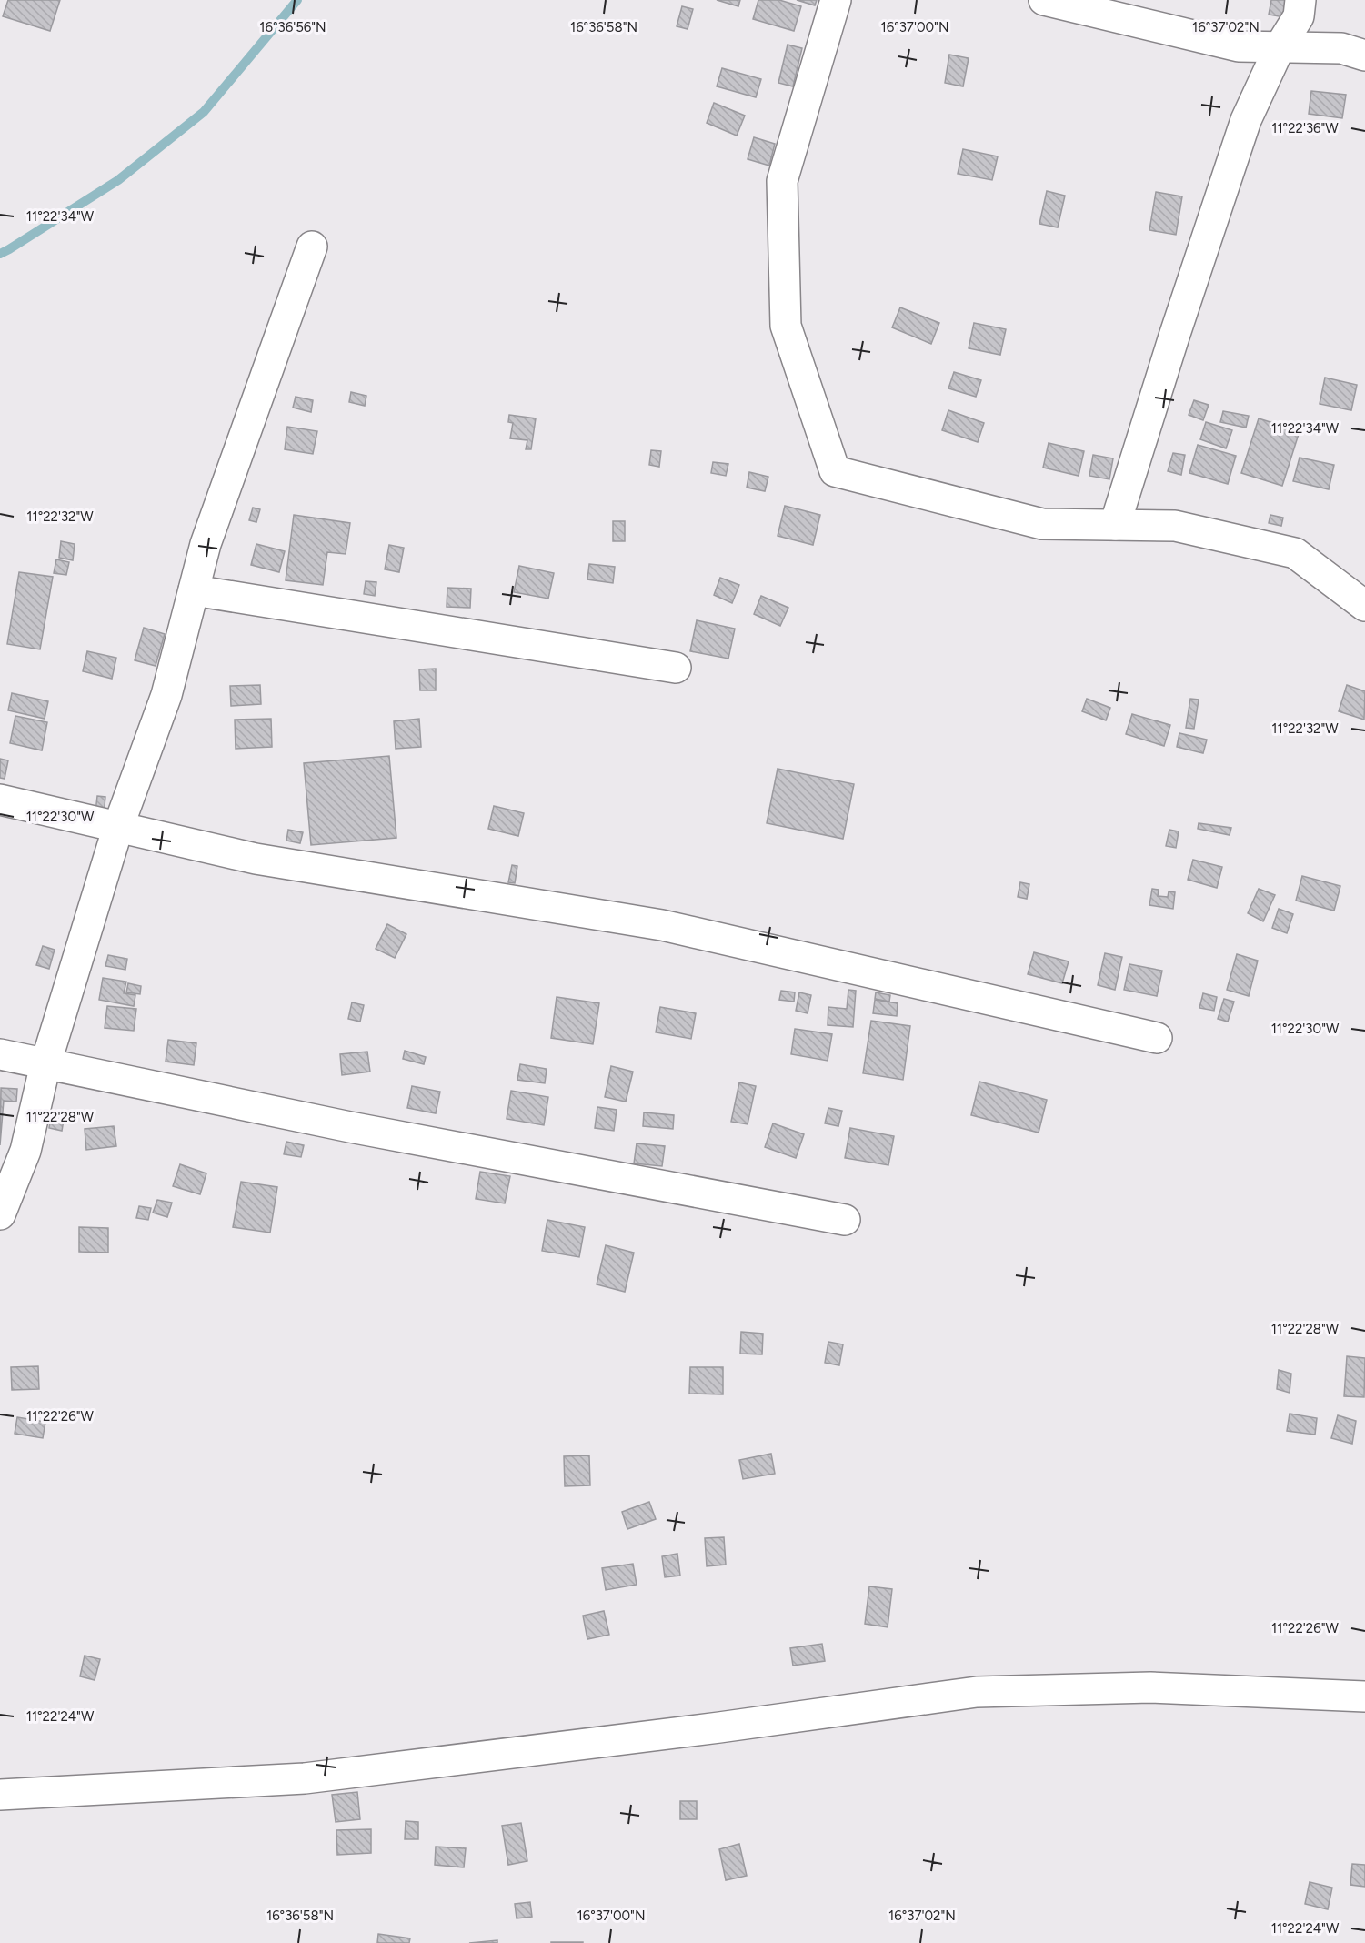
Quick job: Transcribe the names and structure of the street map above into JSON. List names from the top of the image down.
{
  "coordinates": [
    "16°36'58\"N",
    "16°37'00\"N",
    "16°37'02\"N",
    "16°36'56\"N",
    "11°22'36\"W",
    "11°22'34\"W",
    "11°22'32\"W",
    "11°22'30\"W",
    "11°22'28\"W",
    "11°22'26\"W",
    "11°22'24\"W"
  ]
}
